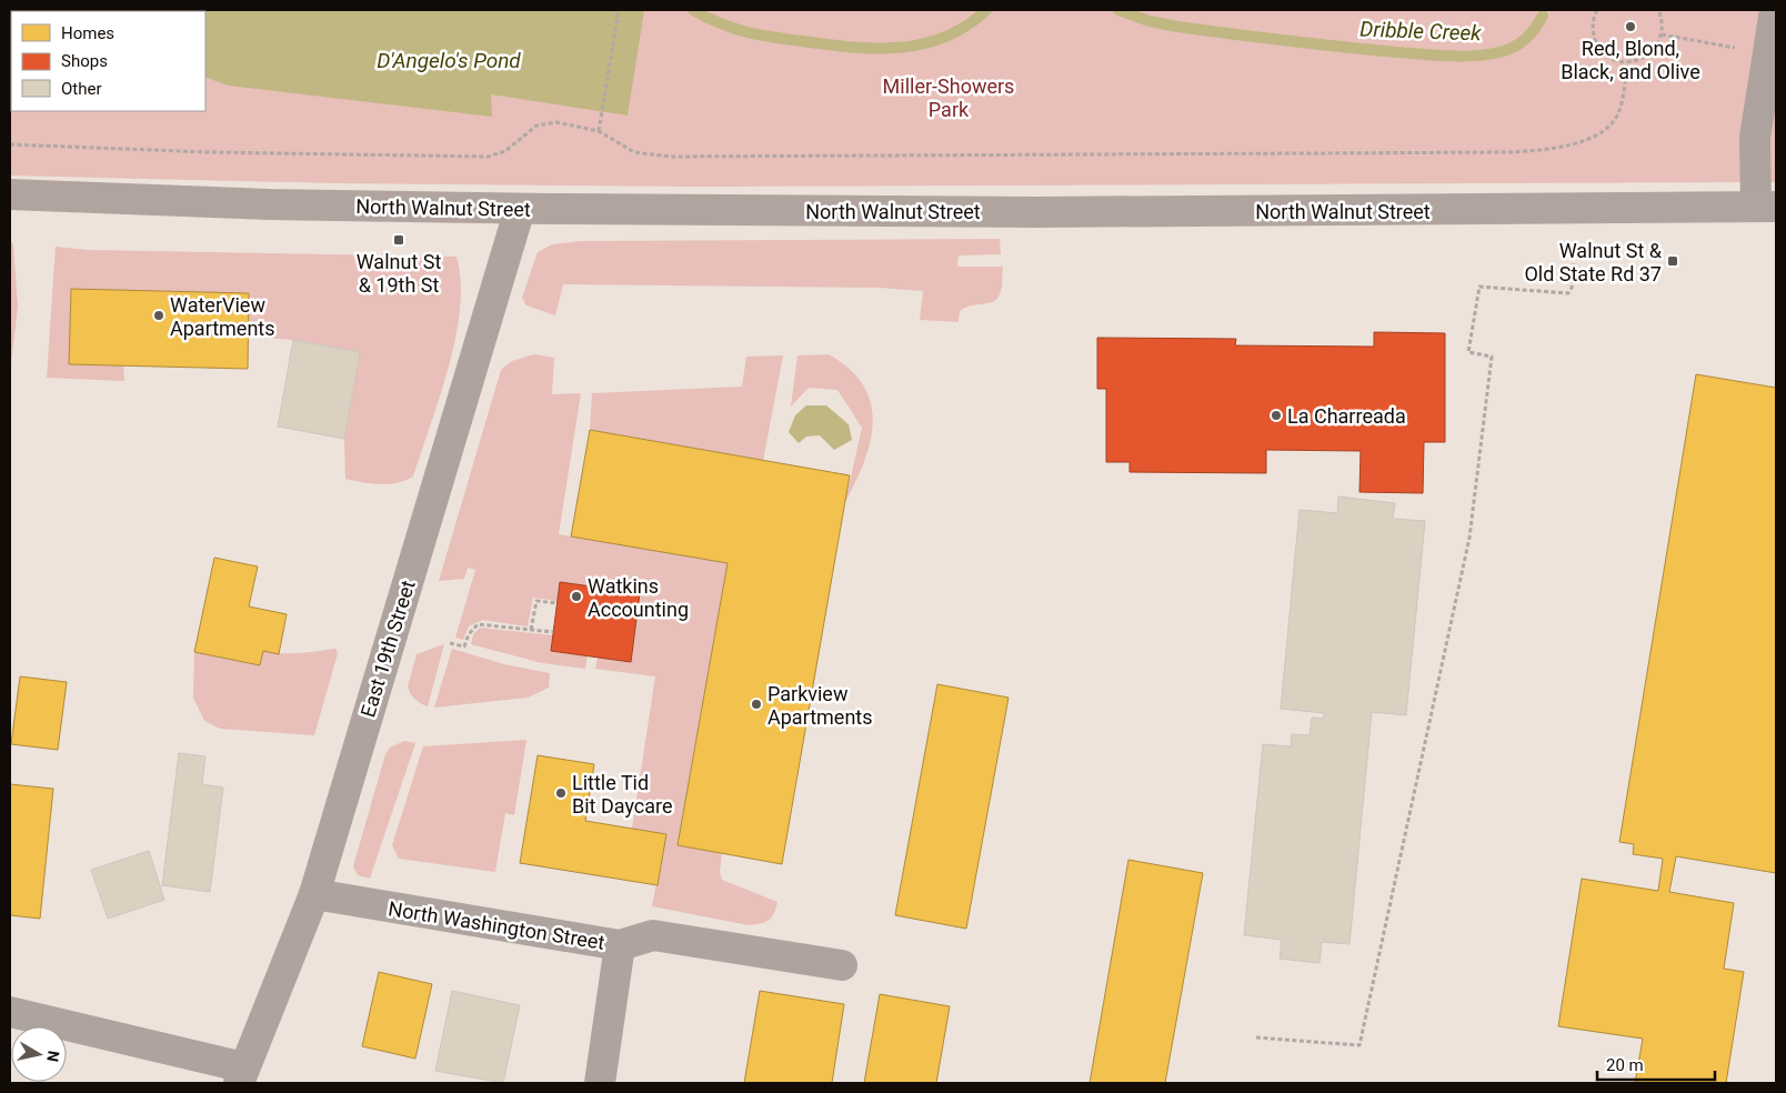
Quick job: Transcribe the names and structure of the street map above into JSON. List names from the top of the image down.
{
  "streets": {
    "main road": ["North Walnut Street"],
    "street": ["East 19th Street", "North Washington Street"]
  },
  "crossings": [
    ["North Walnut Street", "East 19th Street"],
    ["East 19th Street", "North Washington Street"]
  ],
  "water": ["Dribble Creek", "D'Angelo's Pond"],
  "parks": ["Miller-Showers Park"],
  "places": {
    "other": [
      "Red, Blond, Black, and Olive",
      "WaterView Apartments",
      "La Charreada",
      "Watkins Accounting",
      "Parkview Apartments",
      "Little Tid Bit Daycare"
    ],
    "transit": ["Walnut St & 19th St", "Walnut St & Old State Rd 37"]
  },
  "legend": ["Homes", "Shops", "Other"],
  "scale_bar": "20 m",
  "north": "right"
}
